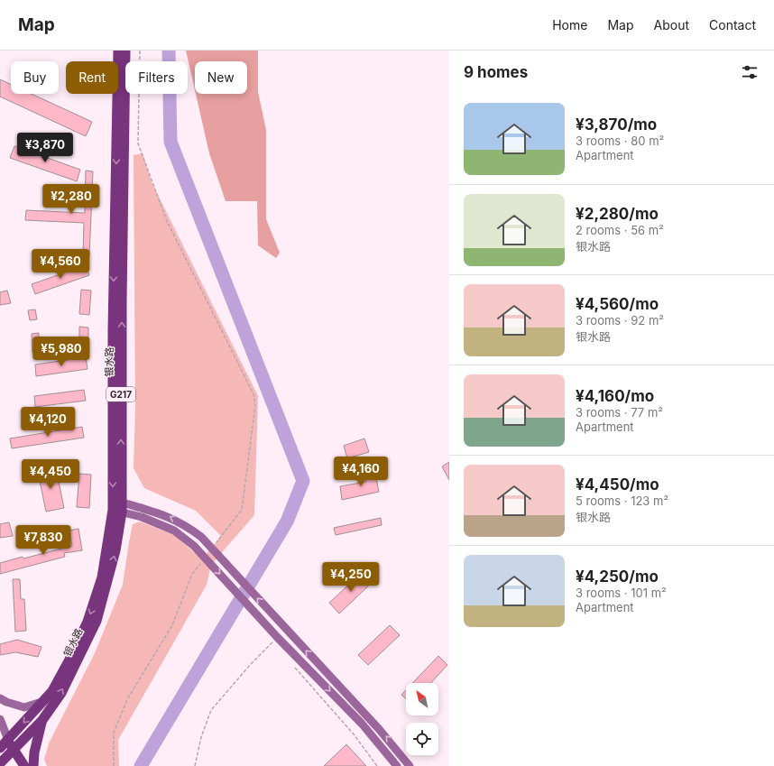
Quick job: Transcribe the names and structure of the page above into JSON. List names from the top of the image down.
{
  "streets": {
    "highway": ["银水路", "G217"]
  },
  "crossings": [
    ["银水路", "G217"]
  ],
  "north": "top left",
  "page": {
    "header": "Map",
    "nav": [
      "Home",
      "Map",
      "About",
      "Contact"
    ],
    "heading": "9 homes",
    "chip": [
      "Buy",
      "Rent",
      "Filters",
      "New"
    ],
    "list": [
      {
        "name": "¥3,870/mo",
        "note": "3 rooms · 80 m² · Apartment"
      },
      {
        "name": "¥2,280/mo",
        "note": "2 rooms · 56 m² · 银水路"
      },
      {
        "name": "¥4,560/mo",
        "note": "3 rooms · 92 m² · 银水路"
      },
      {
        "name": "¥4,160/mo",
        "note": "3 rooms · 77 m² · Apartment"
      },
      {
        "name": "¥4,450/mo",
        "note": "5 rooms · 123 m² · 银水路"
      },
      {
        "name": "¥4,250/mo",
        "note": "3 rooms · 101 m² · Apartment"
      }
    ],
    "price": [
      "¥3,870",
      "¥2,280",
      "¥4,560",
      "¥5,980",
      "¥4,120",
      "¥4,160",
      "¥4,450",
      "¥7,830",
      "¥4,250"
    ]
  }
}
